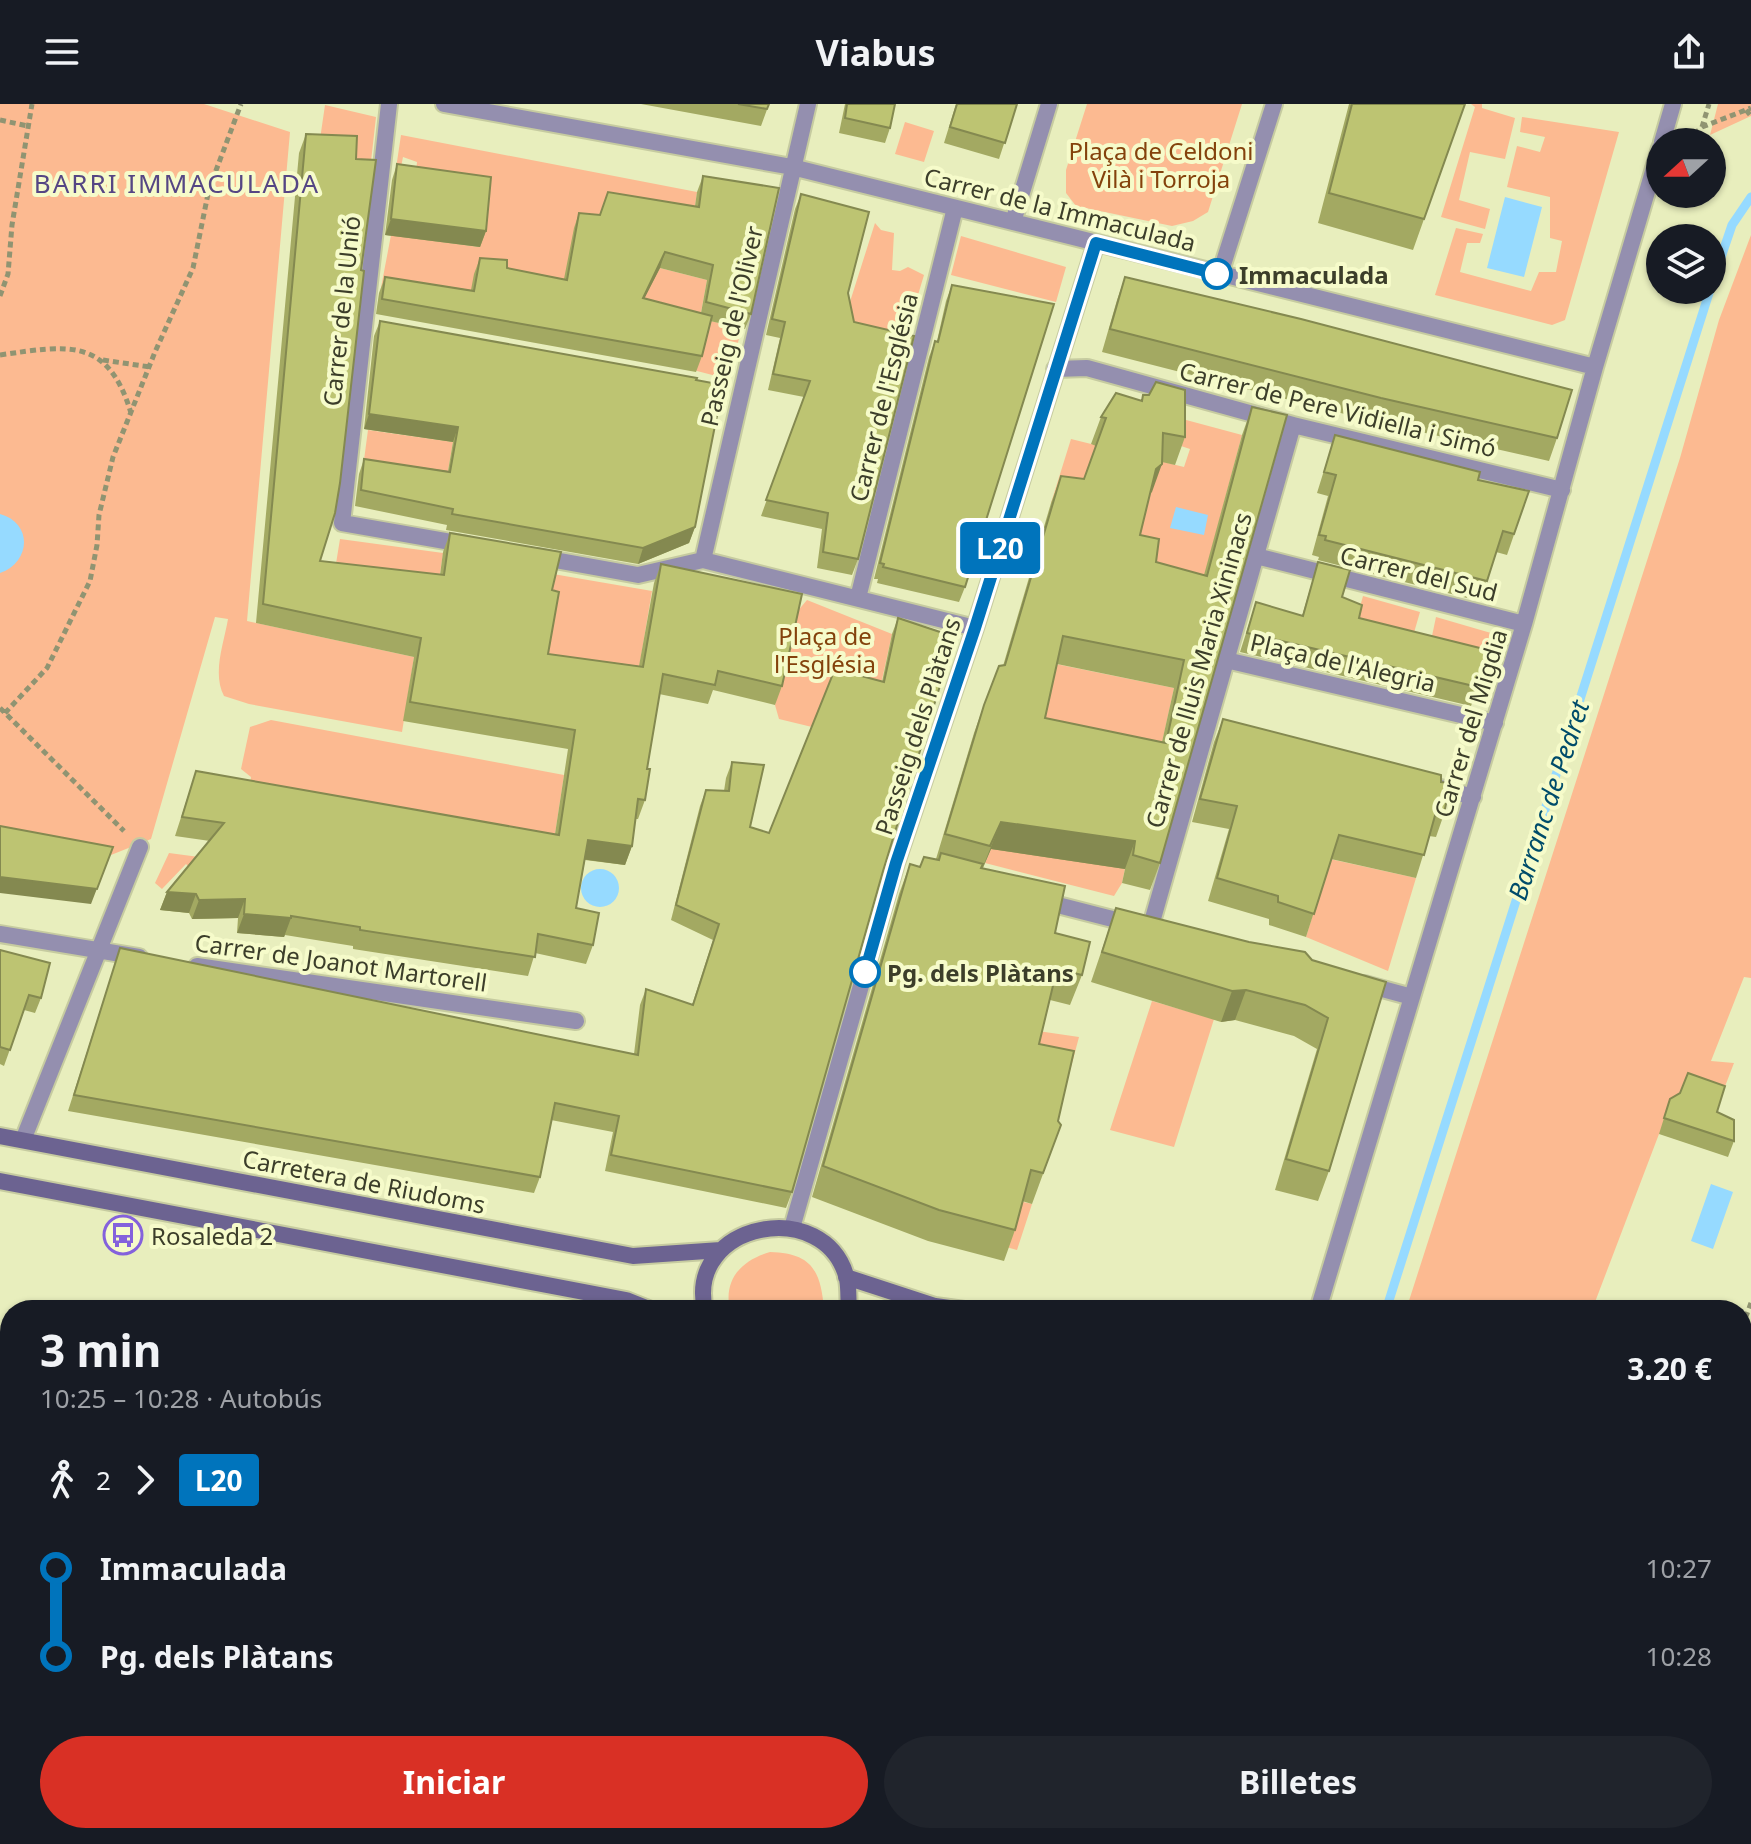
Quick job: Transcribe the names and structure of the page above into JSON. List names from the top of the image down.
{
  "streets": {
    "main road": ["Carretera de Riudoms"],
    "street": [
      "Carrer de la Immaculada",
      "Carrer de la Unió",
      "Passeig de l'Oliver",
      "Carrer de l'Església",
      "Carrer de Pere Vidiella i Simó",
      "Carrer del Sud",
      "Plaça de l'Alegria",
      "Carrer de lluis Maria Xininacs",
      "Carrer del Migdia",
      "Passeig dels Plàtans",
      "Carrer de Joanot Martorell"
    ]
  },
  "crossings": [
    ["Carrer de la Immaculada", "Passeig de l'Oliver"],
    ["Carrer de la Immaculada", "Carrer de l'Església"],
    ["Carrer de la Immaculada", "Carrer del Migdia"],
    ["Carrer de la Immaculada", "Passeig dels Plàtans"],
    ["Carrer de Pere Vidiella i Simó", "Carrer de lluis Maria Xininacs"],
    ["Carrer de Pere Vidiella i Simó", "Carrer del Migdia"],
    ["Carrer de Pere Vidiella i Simó", "Passeig dels Plàtans"],
    ["Carrer del Sud", "Carrer de lluis Maria Xininacs"],
    ["Carrer del Sud", "Carrer del Migdia"],
    ["Plaça de l'Alegria", "Carrer de lluis Maria Xininacs"],
    ["Plaça de l'Alegria", "Carrer del Migdia"]
  ],
  "districts": ["BARRI IMMACULADA"],
  "water": ["Barranc de Pedret"],
  "parks": ["Plaça de Celdoni Vilà i Torroja", "Plaça de l'Església"],
  "places": {
    "other": ["Immaculada", "Pg. dels Plàtans"],
    "bus stop": ["Rosaleda 2"]
  },
  "lines": ["bus line L20"],
  "north": "left",
  "page": {
    "header": "Viabus",
    "on_map": "L20",
    "heading": ["3 min", "10:25 – 10:28 · Autobús", "3.20 €"],
    "legs": ["2", "L20"],
    "list": [
      {
        "name": "Immaculada",
        "value": "10:27"
      },
      {
        "name": "Pg. dels Plàtans",
        "value": "10:28"
      }
    ],
    "buttons": ["Iniciar", "Billetes"]
  }
}
